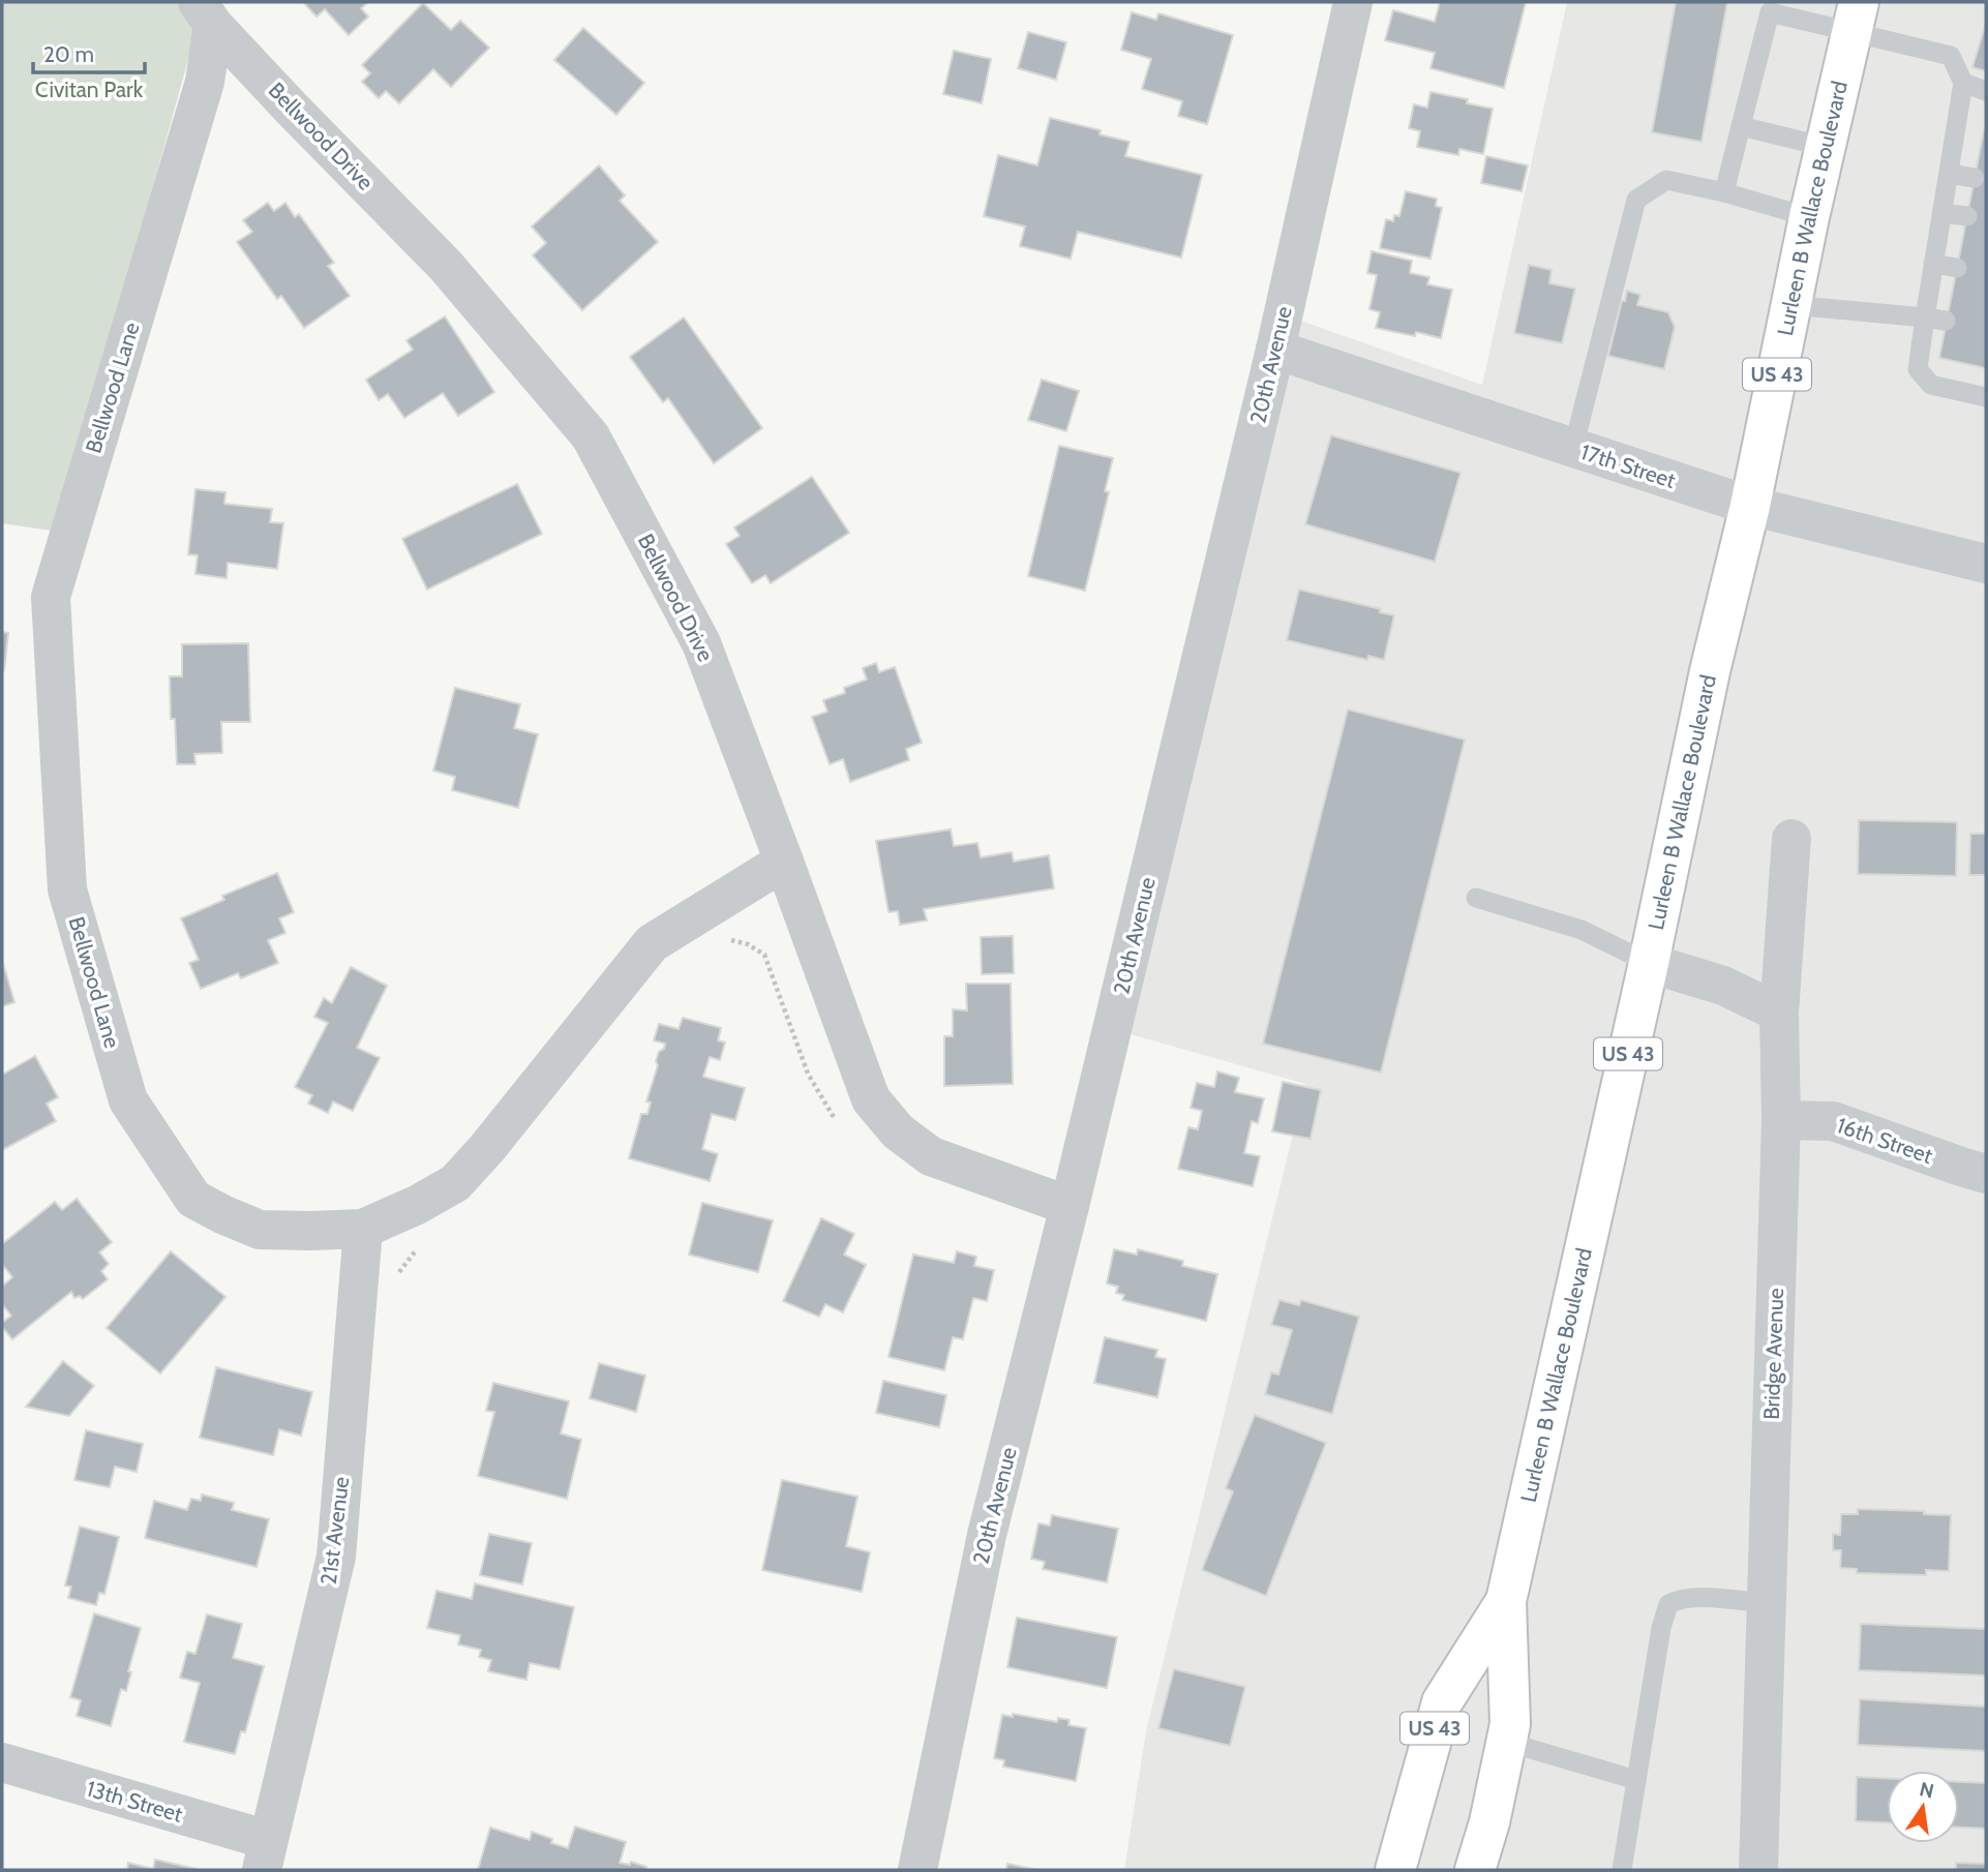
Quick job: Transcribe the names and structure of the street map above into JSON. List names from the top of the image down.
{
  "streets": {
    "highway": ["Lurleen B Wallace Boulevard", "US 43"],
    "street": [
      "Bellwood Drive",
      "20th Avenue",
      "Bellwood Lane",
      "17th Street",
      "16th Street",
      "Bridge Avenue",
      "21st Avenue",
      "13th Street"
    ]
  },
  "crossings": [
    ["Bellwood Drive", "20th Avenue"],
    ["Bellwood Drive", "Bellwood Lane"],
    ["Lurleen B Wallace Boulevard", "17th Street"],
    ["20th Avenue", "17th Street"],
    ["Bellwood Lane", "21st Avenue"],
    ["16th Street", "Bridge Avenue"],
    ["21st Avenue", "13th Street"]
  ],
  "parks": ["Civitan Park"],
  "scale_bar": "20 m",
  "north": "top"
}
